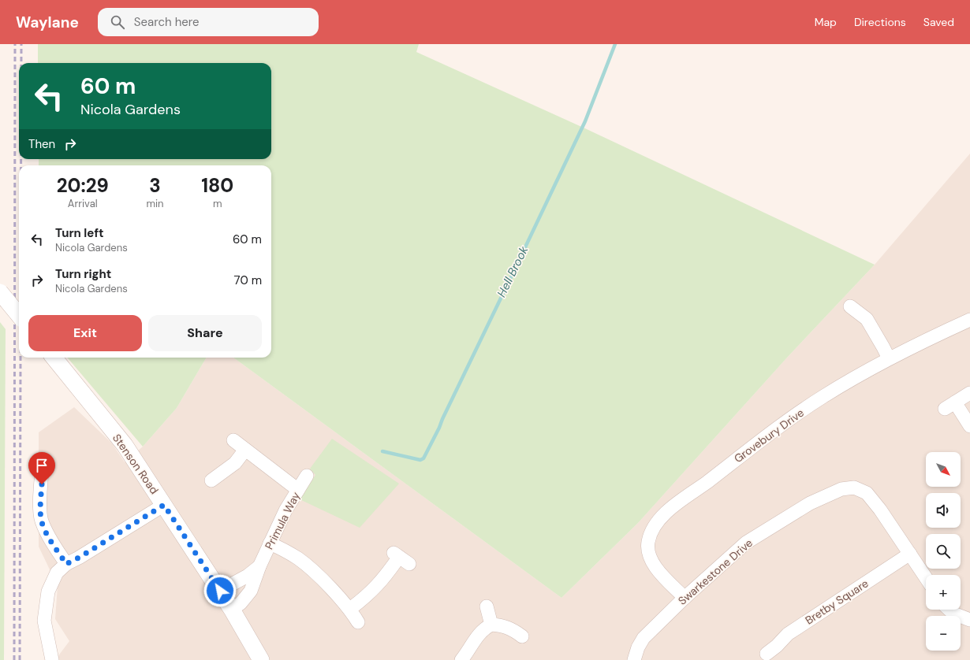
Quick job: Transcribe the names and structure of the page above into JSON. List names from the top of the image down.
{
  "streets": {
    "street": [
      "Grovebury Drive",
      "Stenson Road",
      "Primula Way",
      "Swarkestone Drive",
      "Bretby Square"
    ]
  },
  "crossings": [
    ["Grovebury Drive", "Swarkestone Drive"],
    ["Stenson Road", "Primula Way"],
    ["Swarkestone Drive", "Bretby Square"]
  ],
  "water": ["Hell Brook"],
  "north": "bottom right",
  "page": {
    "header": "Waylane",
    "search": "Search here",
    "nav": ["Map", "Directions", "Saved"],
    "turn": ["60 m", "Nicola Gardens"],
    "then": "Then",
    "eta": [
      "20:29",
      "Arrival",
      "3",
      "min",
      "180",
      "m"
    ],
    "list": [
      {
        "name": "Turn left",
        "note": "Nicola Gardens",
        "value": "60 m"
      },
      {
        "name": "Turn right",
        "note": "Nicola Gardens",
        "value": "70 m"
      }
    ],
    "buttons": ["Exit", "Share"],
    "map_buttons": ["+", "−"]
  }
}
